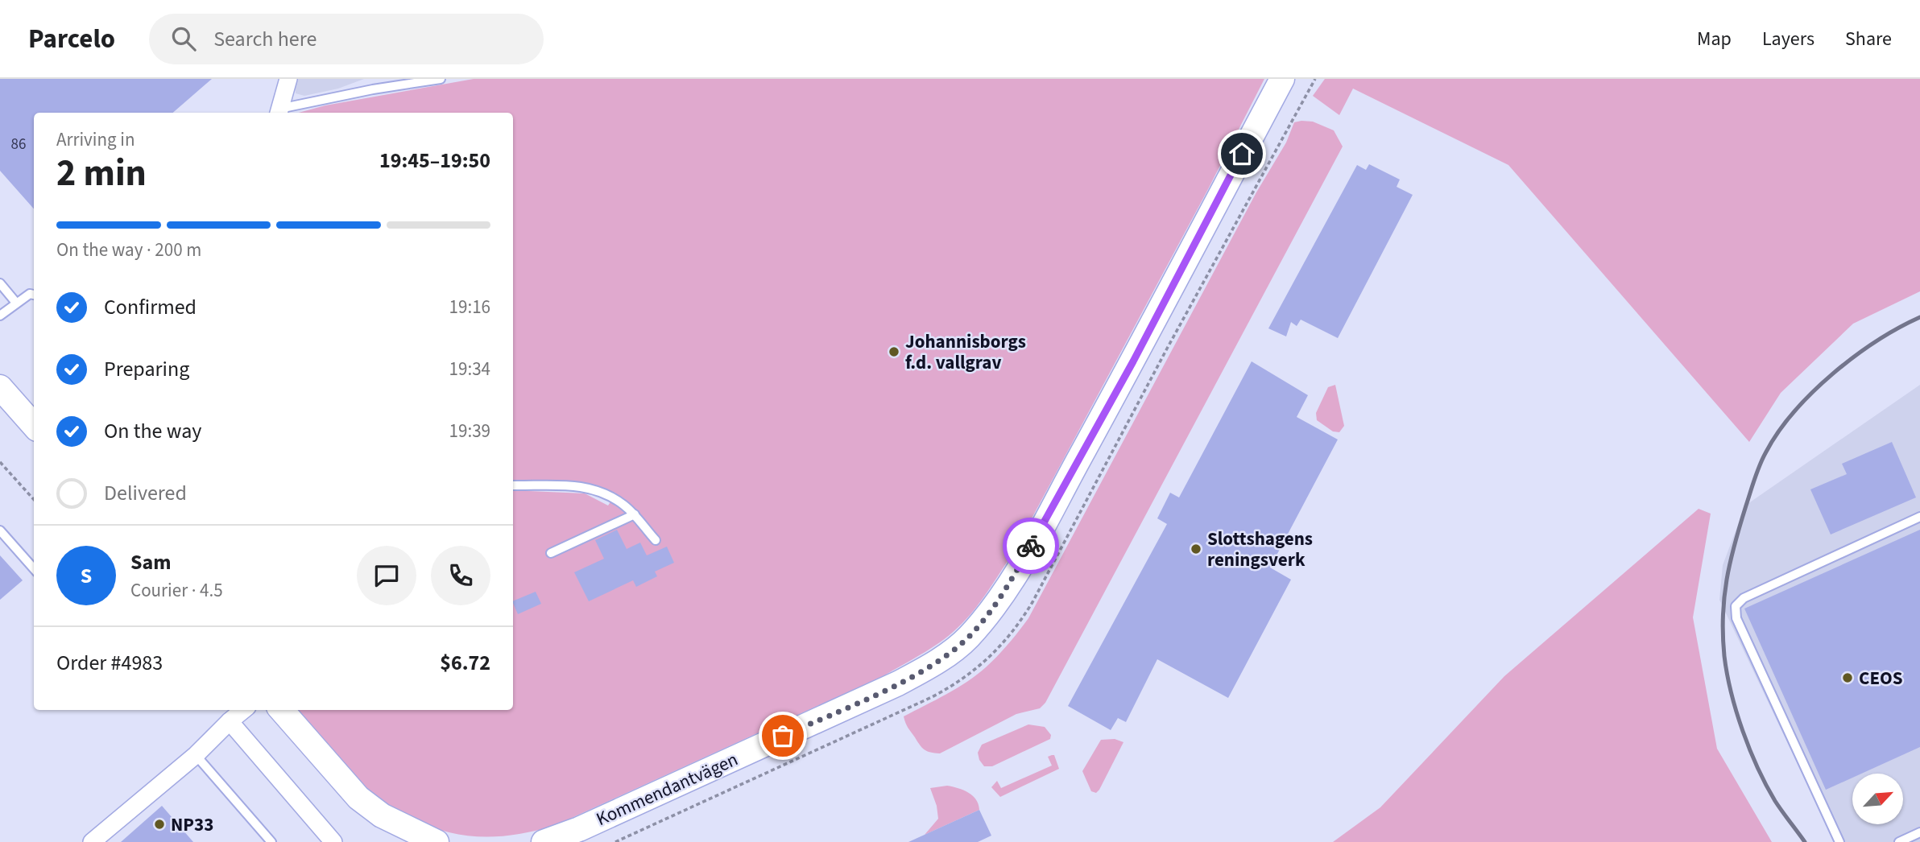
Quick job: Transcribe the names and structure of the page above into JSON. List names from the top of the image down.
{
  "streets": {
    "street": ["Kommendantvägen"]
  },
  "places": [
    "Johannisborgs f.d. vallgrav",
    "Slottshagens reningsverk",
    "CEOS",
    "NP33"
  ],
  "house_numbers": ["86"],
  "north": "top right",
  "page": {
    "header": "Parcelo",
    "search": "Search here",
    "nav": ["Map", "Layers", "Share"],
    "heading": ["2 min", "Arriving in", "19:45–19:50"],
    "panel": [
      "Sam",
      "Courier · 4.5",
      "Order #4983",
      "$6.72"
    ],
    "bar": "On the way · 200 m",
    "list": [
      ["Confirmed", "19:16"],
      ["Preparing", "19:34"],
      ["On the way", "19:39"],
      "Delivered"
    ],
    "round": "S"
  }
}
